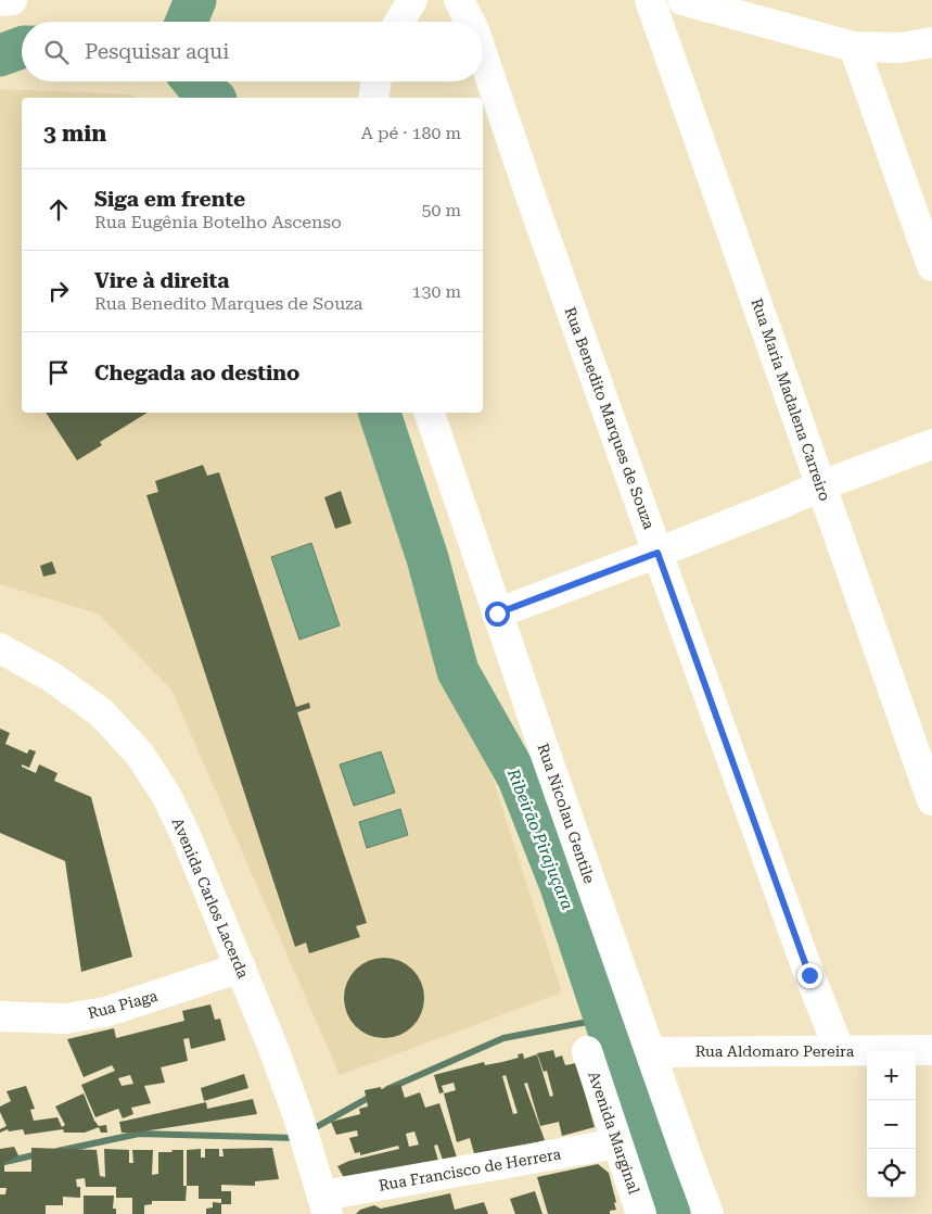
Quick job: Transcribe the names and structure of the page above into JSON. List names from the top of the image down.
{
  "streets": {
    "street": [
      "Rua Maria Madalena Carreiro",
      "Rua Benedito Marques de Souza",
      "Rua Nicolau Gentile",
      "Avenida Carlos Lacerda",
      "Rua Piaga",
      "Rua Aldomaro Pereira",
      "Avenida Marginal",
      "Rua Francisco de Herrera"
    ]
  },
  "crossings": [
    ["Rua Benedito Marques de Souza", "Rua Aldomaro Pereira"],
    ["Rua Nicolau Gentile", "Rua Aldomaro Pereira"],
    ["Avenida Carlos Lacerda", "Rua Piaga"],
    ["Avenida Carlos Lacerda", "Rua Francisco de Herrera"],
    ["Avenida Marginal", "Rua Francisco de Herrera"]
  ],
  "water": ["Ribeirão Pirajuçara"],
  "page": {
    "search": "Pesquisar aqui",
    "heading": ["3 min", "A pé · 180 m"],
    "list": [
      ["Siga em frente", "Rua Eugênia Botelho Ascenso", "50 m"],
      ["Vire à direita", "Rua Benedito Marques de Souza", "130 m"],
      "Chegada ao destino"
    ],
    "map_buttons": ["+", "−"]
  }
}
